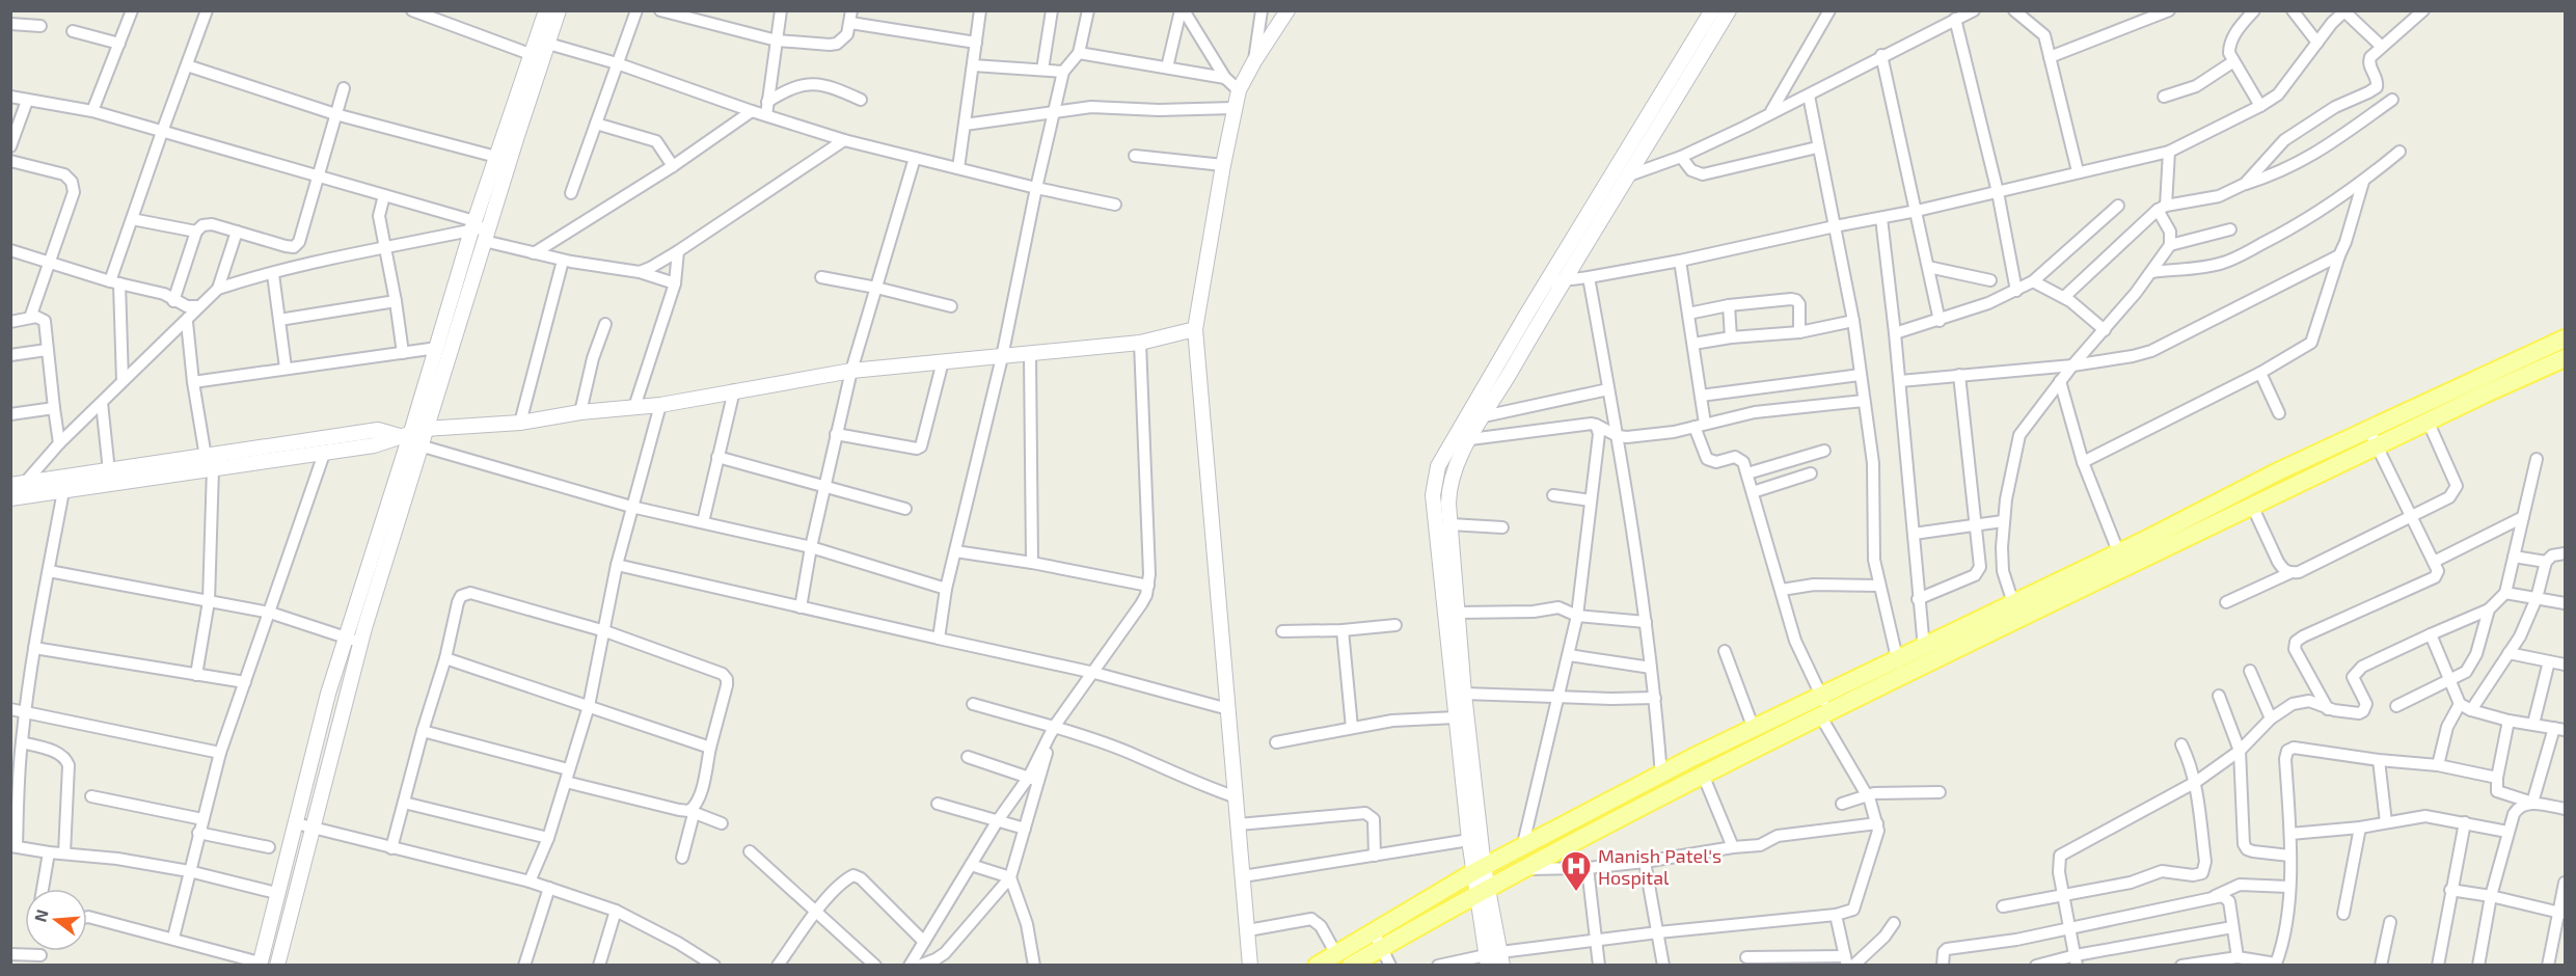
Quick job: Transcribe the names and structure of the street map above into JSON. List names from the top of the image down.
{
  "places": {
    "hospital": ["Manish Patel's Hospital"]
  },
  "north": "left"
}
